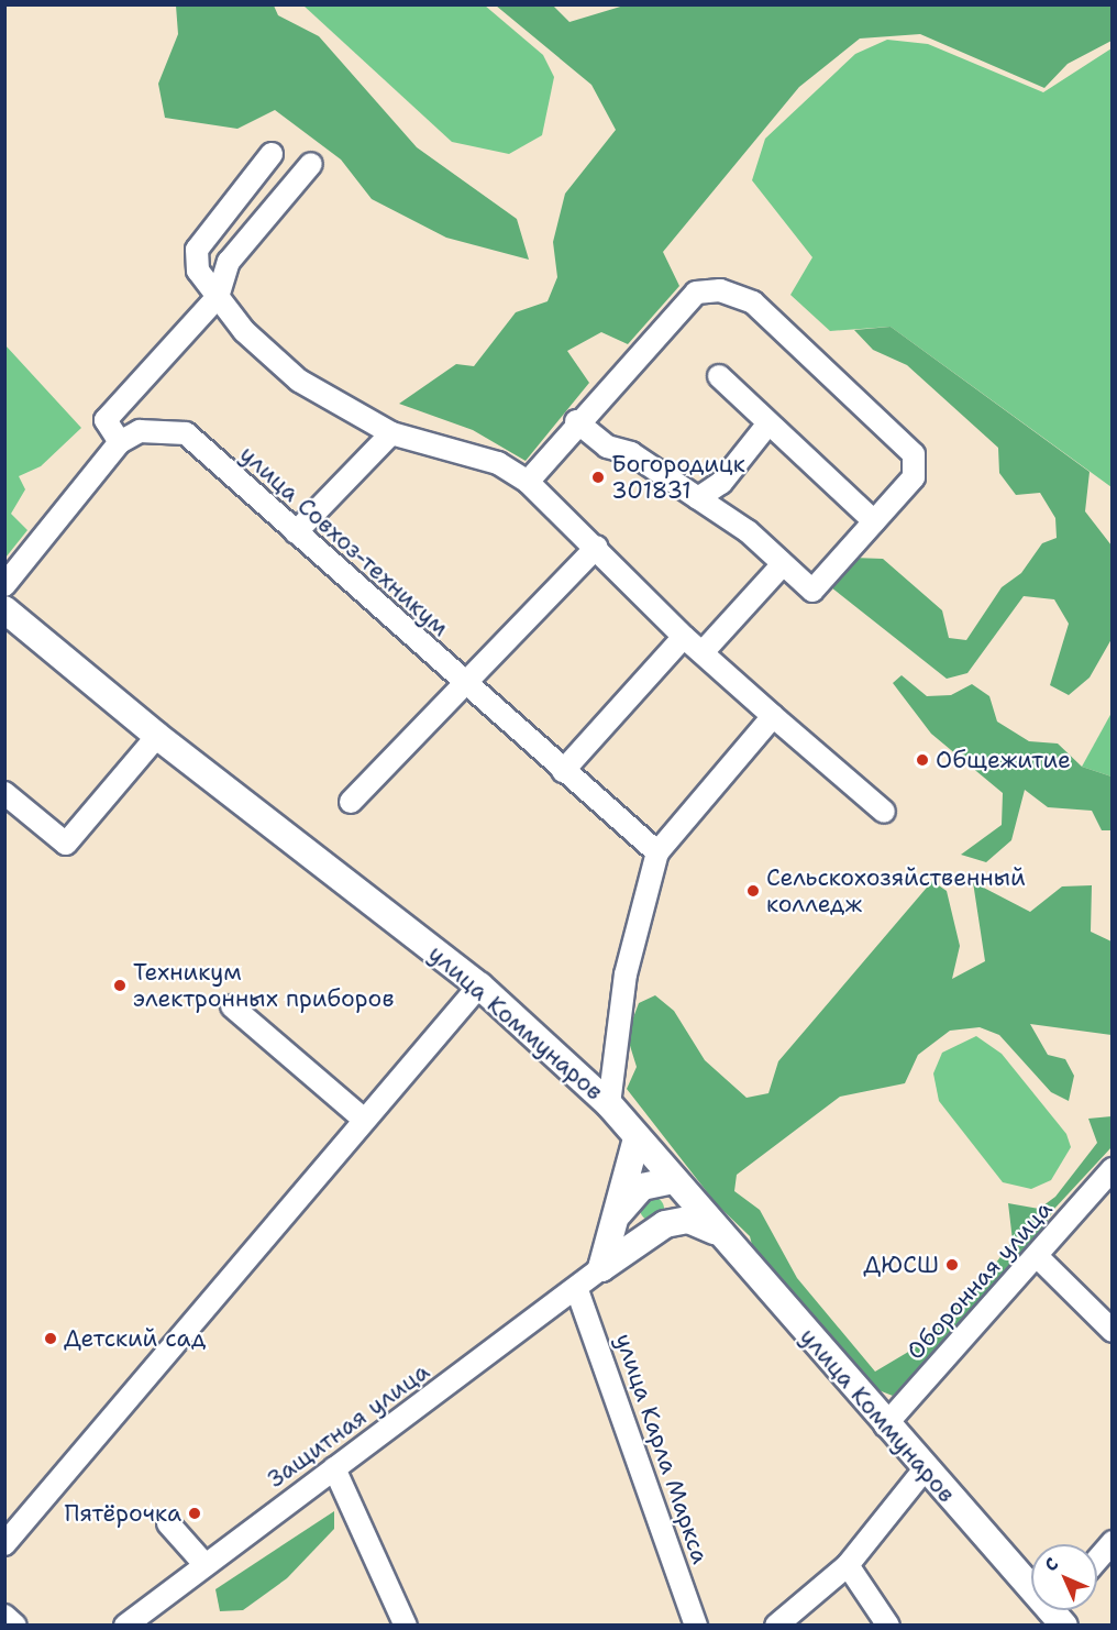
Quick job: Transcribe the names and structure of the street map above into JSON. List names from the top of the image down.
{
  "streets": {
    "main road": ["улица Коммунаров"],
    "street": [
      "улица Совхоз-техникум",
      "Оборонная улица",
      "Защитная улица",
      "улица Карла Маркса"
    ]
  },
  "crossings": [
    ["улица Коммунаров", "Оборонная улица"],
    ["Защитная улица", "улица Карла Маркса"]
  ],
  "places": [
    "Богородицк 301831",
    "Общежитие",
    "Сельскохозяйственный колледж",
    "Техникум электронных приборов",
    "ДЮСШ",
    "Детский сад",
    "Пятёрочка"
  ],
  "north": "top left"
}
